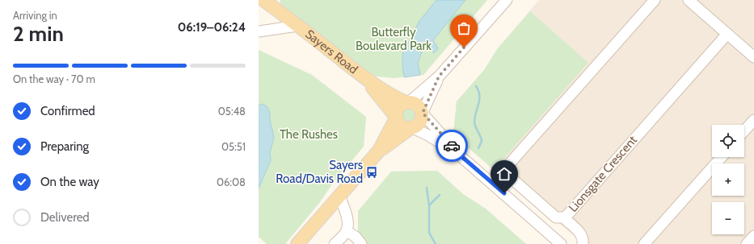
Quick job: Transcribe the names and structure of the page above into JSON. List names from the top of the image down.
{
  "streets": {
    "main road": ["Sayers Road"],
    "street": ["Lionsgate Crescent"]
  },
  "parks": ["Butterfly Boulevard Park", "The Rushes"],
  "places": {
    "bus stop": ["Sayers Road/Davis Road"]
  },
  "page": {
    "heading": ["2 min", "Arriving in", "06:19–06:24"],
    "bar": "On the way · 70 m",
    "list": [
      ["Confirmed", "05:48"],
      ["Preparing", "05:51"],
      ["On the way", "06:08"],
      "Delivered"
    ],
    "map_buttons": ["+", "−"]
  }
}
